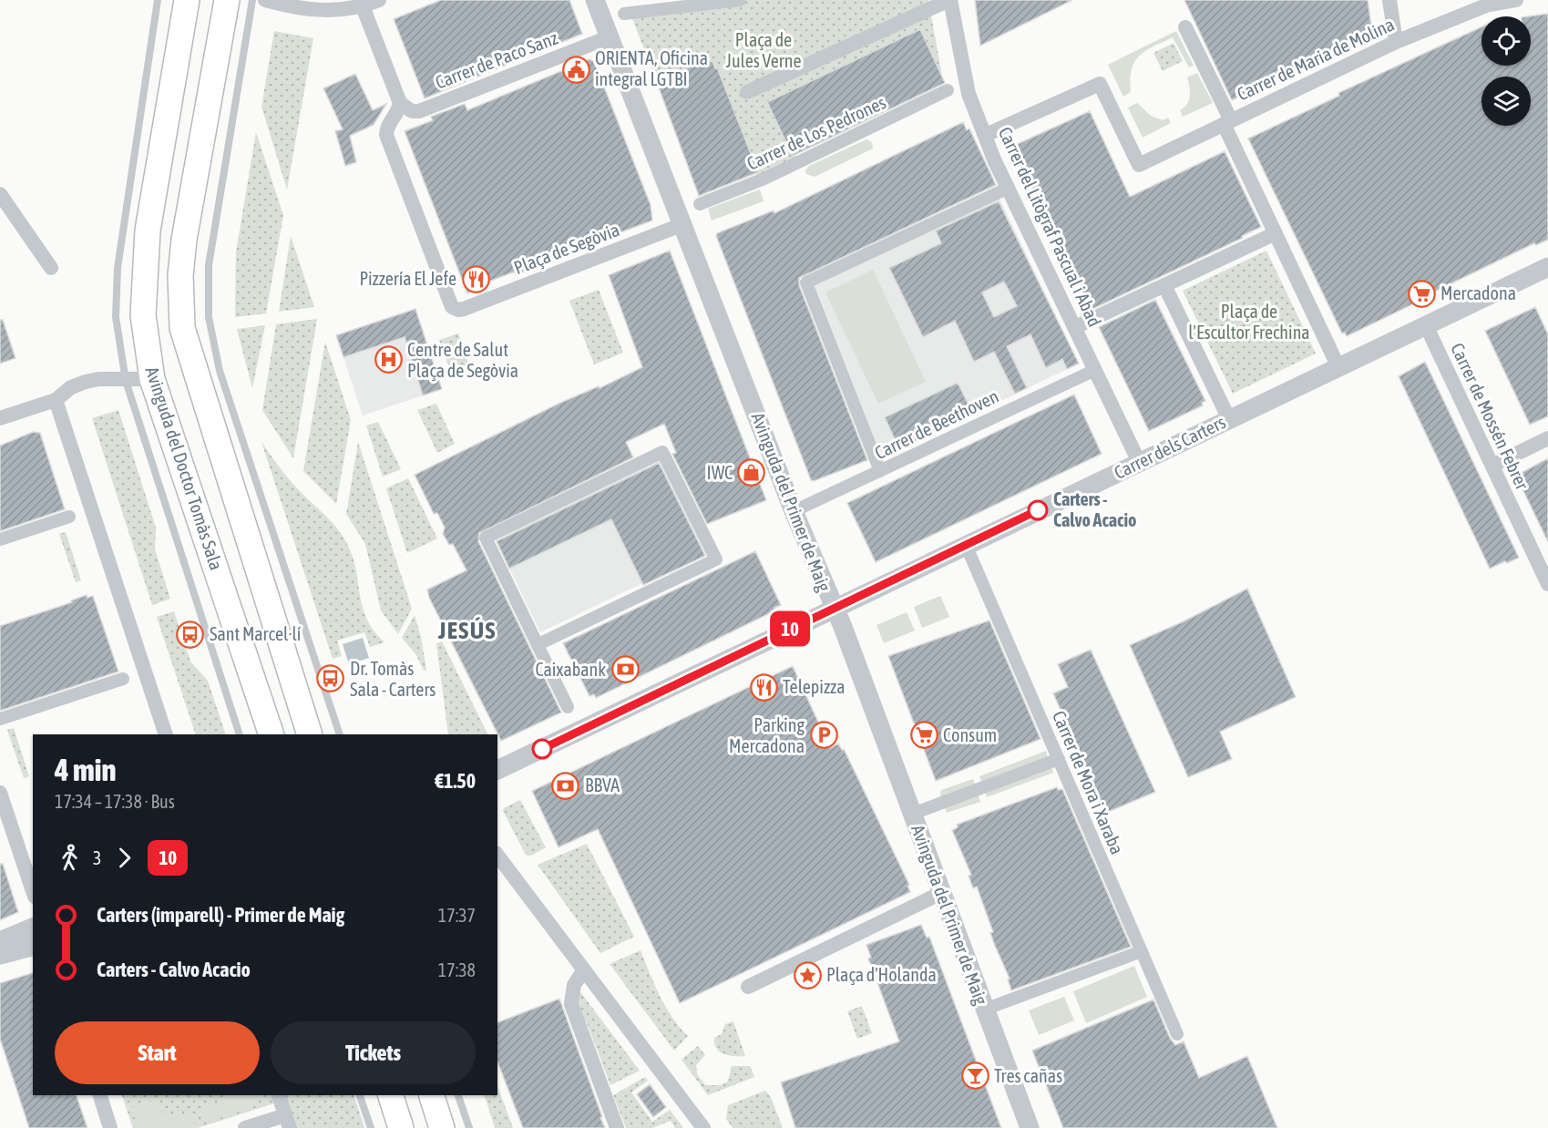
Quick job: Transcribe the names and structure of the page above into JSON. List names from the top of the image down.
{
  "streets": {
    "main road": ["Avinguda del Doctor Tomàs Sala"],
    "street": [
      "Carrer de Maria de Molina",
      "Carrer de Paco Sanz",
      "Carrer de Los Pedrones",
      "Carrer del Litògraf Pascual i Abad",
      "Plaça de Segòvia",
      "Carrer de Mossén Febrer",
      "Carrer de Beethoven",
      "Carrer dels Carters",
      "Avinguda del Primer de Maig",
      "Carrer de Mora i Xaraba"
    ]
  },
  "crossings": [
    ["Carrer de Paco Sanz", "Plaça de Segòvia"],
    ["Carrer de Paco Sanz", "Avinguda del Primer de Maig"],
    ["Carrer del Litògraf Pascual i Abad", "Carrer de Beethoven"],
    ["Carrer del Litògraf Pascual i Abad", "Carrer dels Carters"],
    ["Plaça de Segòvia", "Avinguda del Primer de Maig"],
    ["Carrer de Mossén Febrer", "Carrer dels Carters"],
    ["Carrer de Beethoven", "Avinguda del Primer de Maig"],
    ["Carrer dels Carters", "Avinguda del Primer de Maig"],
    ["Carrer dels Carters", "Carrer de Mora i Xaraba"]
  ],
  "districts": ["JESÚS"],
  "parks": ["Plaça de Jules Verne", "Plaça de l'Escultor Frechina"],
  "places": {
    "public building": ["ORIENTA, Oficina integral LGTBI"],
    "restaurant": ["Pizzería El Jefe", "Telepizza"],
    "supermarket": ["Mercadona", "Consum"],
    "hospital": ["Centre de Salut Plaça de Segòvia"],
    "shop": ["IWC"],
    "other": ["Carters - Calvo Acacio"],
    "bus stop": ["Sant Marcel·lí", "Dr. Tomàs Sala - Carters"],
    "bank": ["Caixabank", "BBVA"],
    "parking": ["Parking Mercadona"],
    "place": ["Plaça d'Holanda"],
    "bar": ["Tres cañas"]
  },
  "lines": ["bus line 10"],
  "page": {
    "on_map": "10",
    "heading": ["4 min", "17:34 – 17:38 · Bus", "€1.50"],
    "legs": ["3", "10"],
    "list": [
      {
        "name": "Carters (imparell) - Primer de Maig",
        "value": "17:37"
      },
      {
        "name": "Carters - Calvo Acacio",
        "value": "17:38"
      }
    ],
    "buttons": ["Start", "Tickets"]
  }
}
